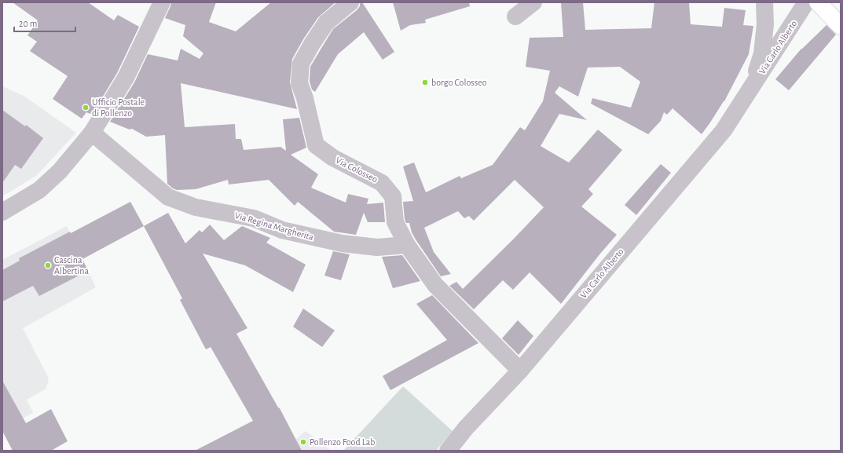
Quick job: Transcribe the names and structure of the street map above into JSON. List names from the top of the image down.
{
  "streets": {
    "street": ["Via Carlo Alberto", "Via Colosseo", "Via Regina Margherita"]
  },
  "crossings": [
    ["Via Carlo Alberto", "Via Colosseo"],
    ["Via Colosseo", "Via Regina Margherita"]
  ],
  "places": [
    "borgo Colosseo",
    "Ufficio Postale di Pollenzo",
    "Cascina Albertina",
    "Pollenzo Food Lab"
  ],
  "scale_bar": "20 m"
}
